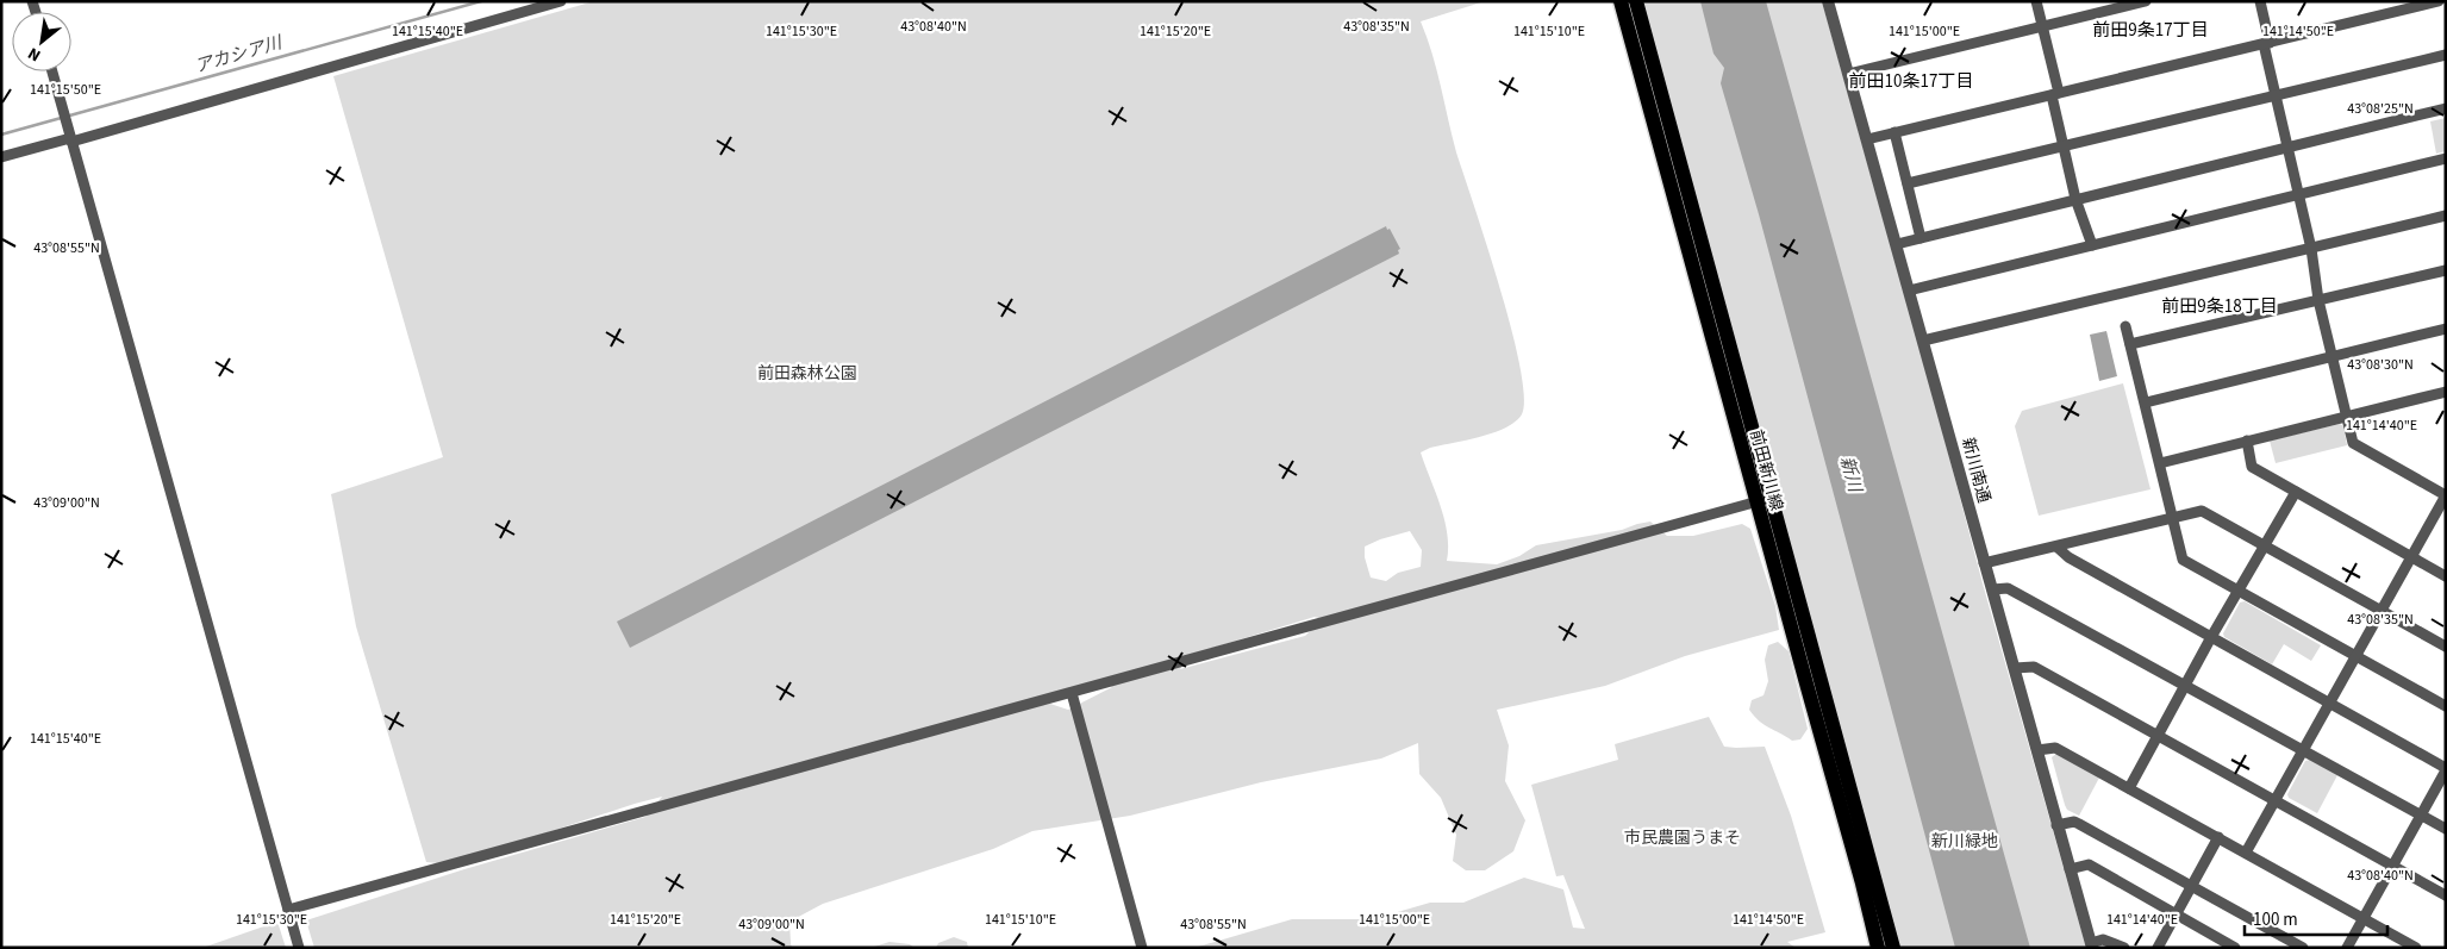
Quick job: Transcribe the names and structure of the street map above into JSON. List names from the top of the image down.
{
  "streets": {
    "main road": ["前田新川線"],
    "street": ["新川南通"]
  },
  "districts": ["前田9条17丁目", "前田10条17丁目", "前田9条18丁目"],
  "water": ["アカシア川", "新川"],
  "parks": ["前田森林公園", "市民農園うまそ", "新川緑地"],
  "scale_bar": "100 m",
  "north": "bottom left",
  "coordinates": [
    "43°08'40\"N",
    "43°08'35\"N",
    "141°14'50\"E",
    "141°15'30\"E",
    "141°15'20\"E",
    "141°15'40\"E",
    "141°15'10\"E",
    "141°15'00\"E",
    "141°15'50\"E",
    "43°08'25\"N",
    "43°08'55\"N",
    "43°08'30\"N",
    "141°14'40\"E",
    "43°09'00\"N"
  ]
}
